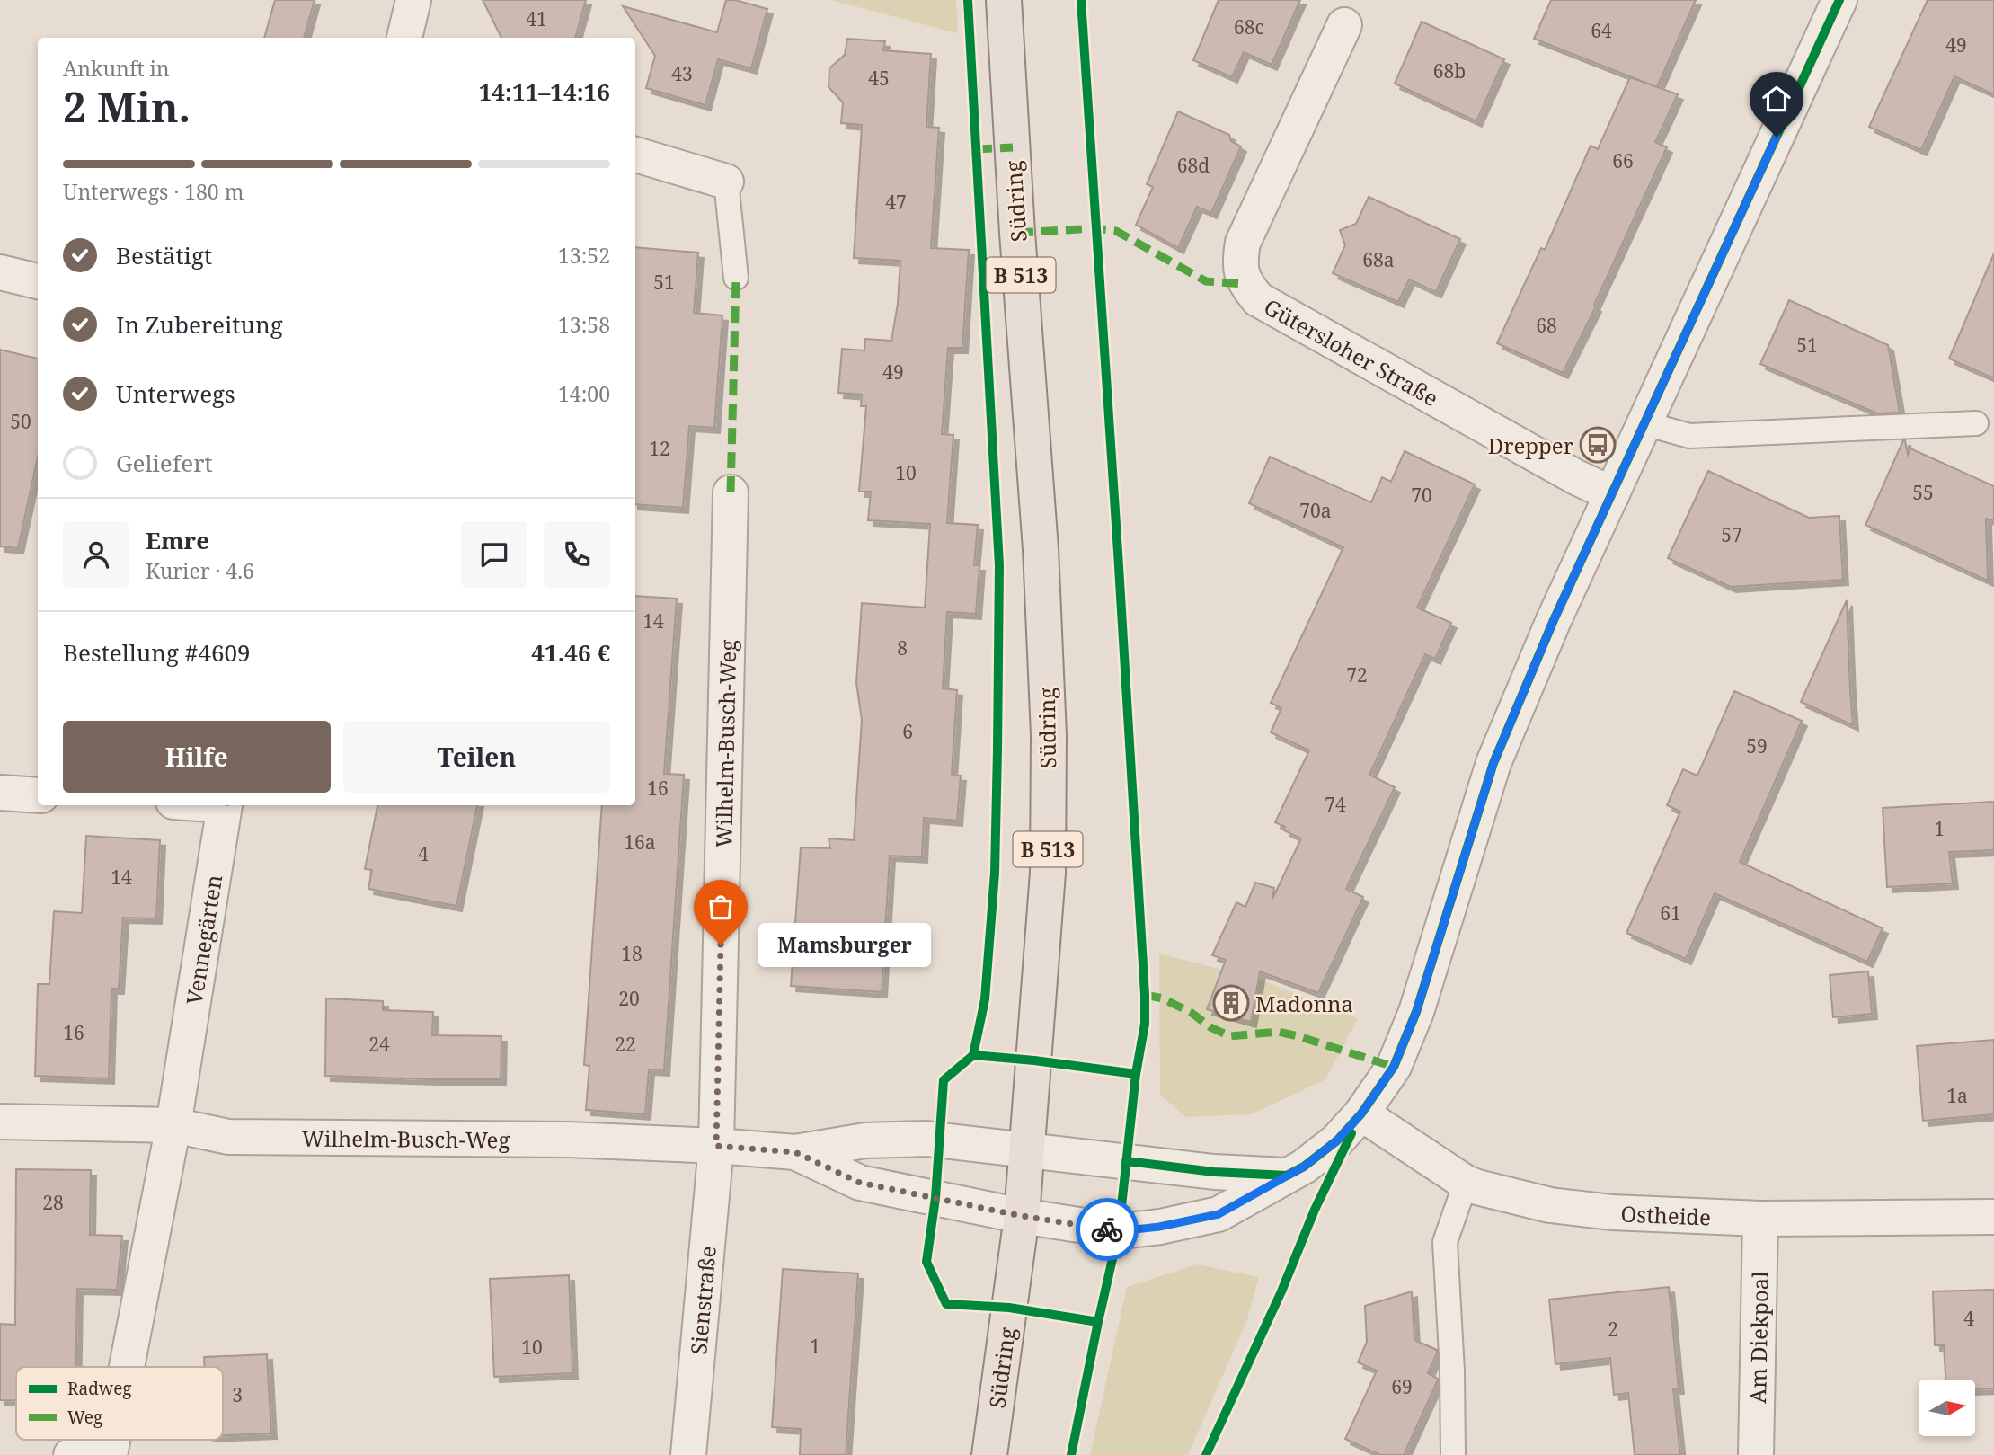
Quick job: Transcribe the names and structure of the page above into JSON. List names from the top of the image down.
{
  "streets": {
    "main road": ["Südring", "B 513"],
    "street": [
      "Gütersloher Straße",
      "Wilhelm-Busch-Weg",
      "Vennegärten",
      "Ostheide",
      "Sienstraße",
      "Am Diekpoal"
    ]
  },
  "crossings": [
    ["Südring", "Wilhelm-Busch-Weg"],
    ["Wilhelm-Busch-Weg", "Vennegärten"],
    ["Wilhelm-Busch-Weg", "Sienstraße"],
    ["Ostheide", "Am Diekpoal"]
  ],
  "places": {
    "bus stop": ["Drepper"],
    "other": ["Mamsburger"],
    "building": ["Madonna"]
  },
  "house_numbers": [
    "41",
    "68c",
    "64",
    "49",
    "68b",
    "43",
    "45",
    "66",
    "68d",
    "47",
    "68a",
    "51",
    "68",
    "51",
    "49",
    "50",
    "12",
    "10",
    "55",
    "70",
    "70a",
    "57",
    "14",
    "8",
    "72",
    "6",
    "59",
    "16",
    "74",
    "1",
    "16a",
    "4",
    "14",
    "61",
    "18",
    "20",
    "16",
    "24",
    "22",
    "1a",
    "28",
    "4",
    "2",
    "1",
    "10",
    "69",
    "3"
  ],
  "legend": ["Radweg", "Weg"],
  "north": "right",
  "page": {
    "heading": ["2 Min.", "Ankunft in", "14:11–14:16"],
    "panel": [
      "Emre",
      "Kurier · 4.6",
      "Bestellung #4609",
      "41.46 €"
    ],
    "bar": "Unterwegs · 180 m",
    "list": [
      ["Bestätigt", "13:52"],
      ["In Zubereitung", "13:58"],
      ["Unterwegs", "14:00"],
      "Geliefert"
    ],
    "buttons": ["Hilfe", "Teilen"],
    "bubble": "Mamsburger"
  }
}
